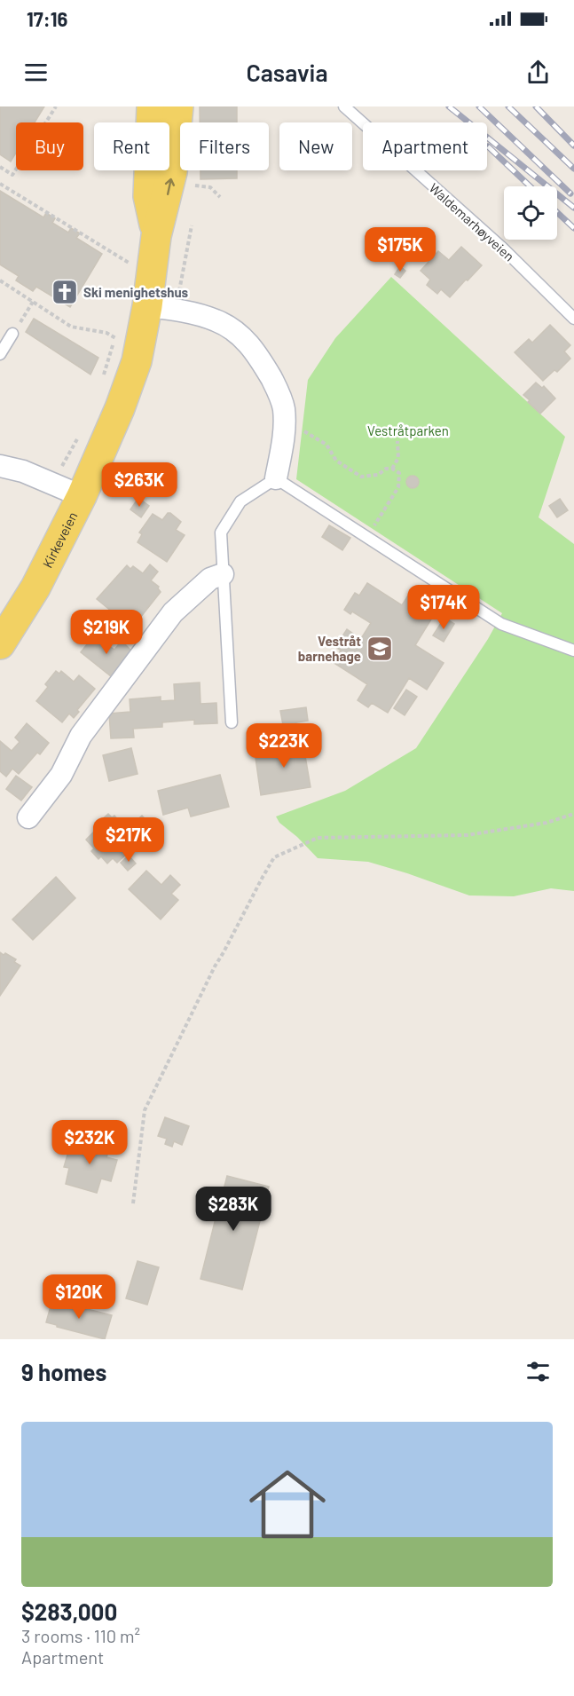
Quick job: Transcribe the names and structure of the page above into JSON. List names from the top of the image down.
{
  "streets": {
    "main road": ["Kirkeveien"],
    "lane": ["Waldemarhøyveien"]
  },
  "parks": ["Vestråtparken"],
  "places": {
    "church": ["Ski menighetshus"],
    "school or university": ["Vestråt barnehage"]
  },
  "page": {
    "status": "17:16",
    "header": "Casavia",
    "chip": [
      "Buy",
      "Rent",
      "Filters",
      "New",
      "Apartment"
    ],
    "price": [
      "$175K",
      "$263K",
      "$174K",
      "$219K",
      "$223K",
      "$217K",
      "$232K",
      "$283K",
      "$120K"
    ],
    "heading": "9 homes",
    "list": [
      {
        "name": "$283,000",
        "note": "3 rooms · 110 m² · Apartment"
      }
    ]
  }
}
